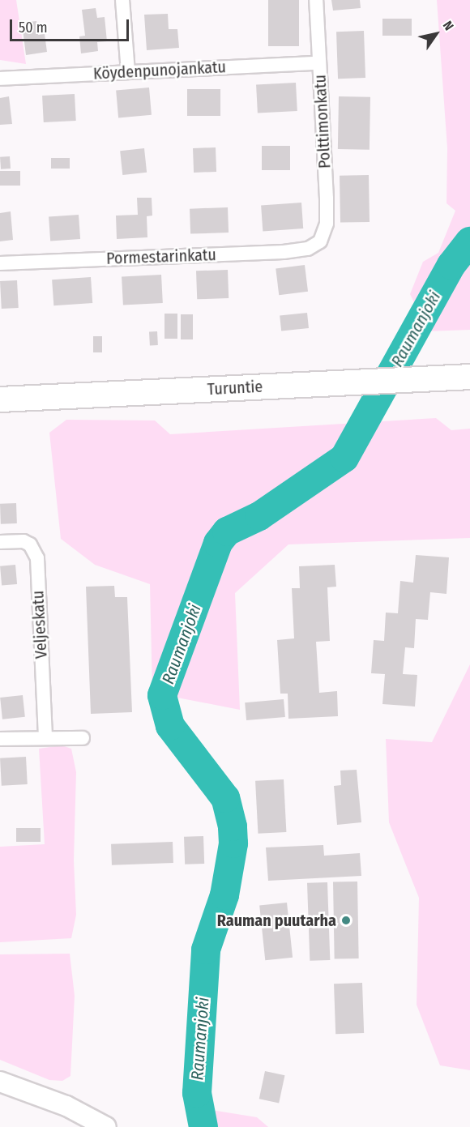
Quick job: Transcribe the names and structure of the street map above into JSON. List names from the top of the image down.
{
  "streets": {
    "highway": ["Turuntie"],
    "street": [
      "Köydenpunojankatu",
      "Polttimonkatu",
      "Pormestarinkatu",
      "Veljeskatu"
    ]
  },
  "crossings": [
    ["Köydenpunojankatu", "Polttimonkatu"],
    ["Polttimonkatu", "Pormestarinkatu"]
  ],
  "water": ["Raumanjoki"],
  "places": ["Rauman puutarha"],
  "scale_bar": "50 m",
  "north": "top right"
}
